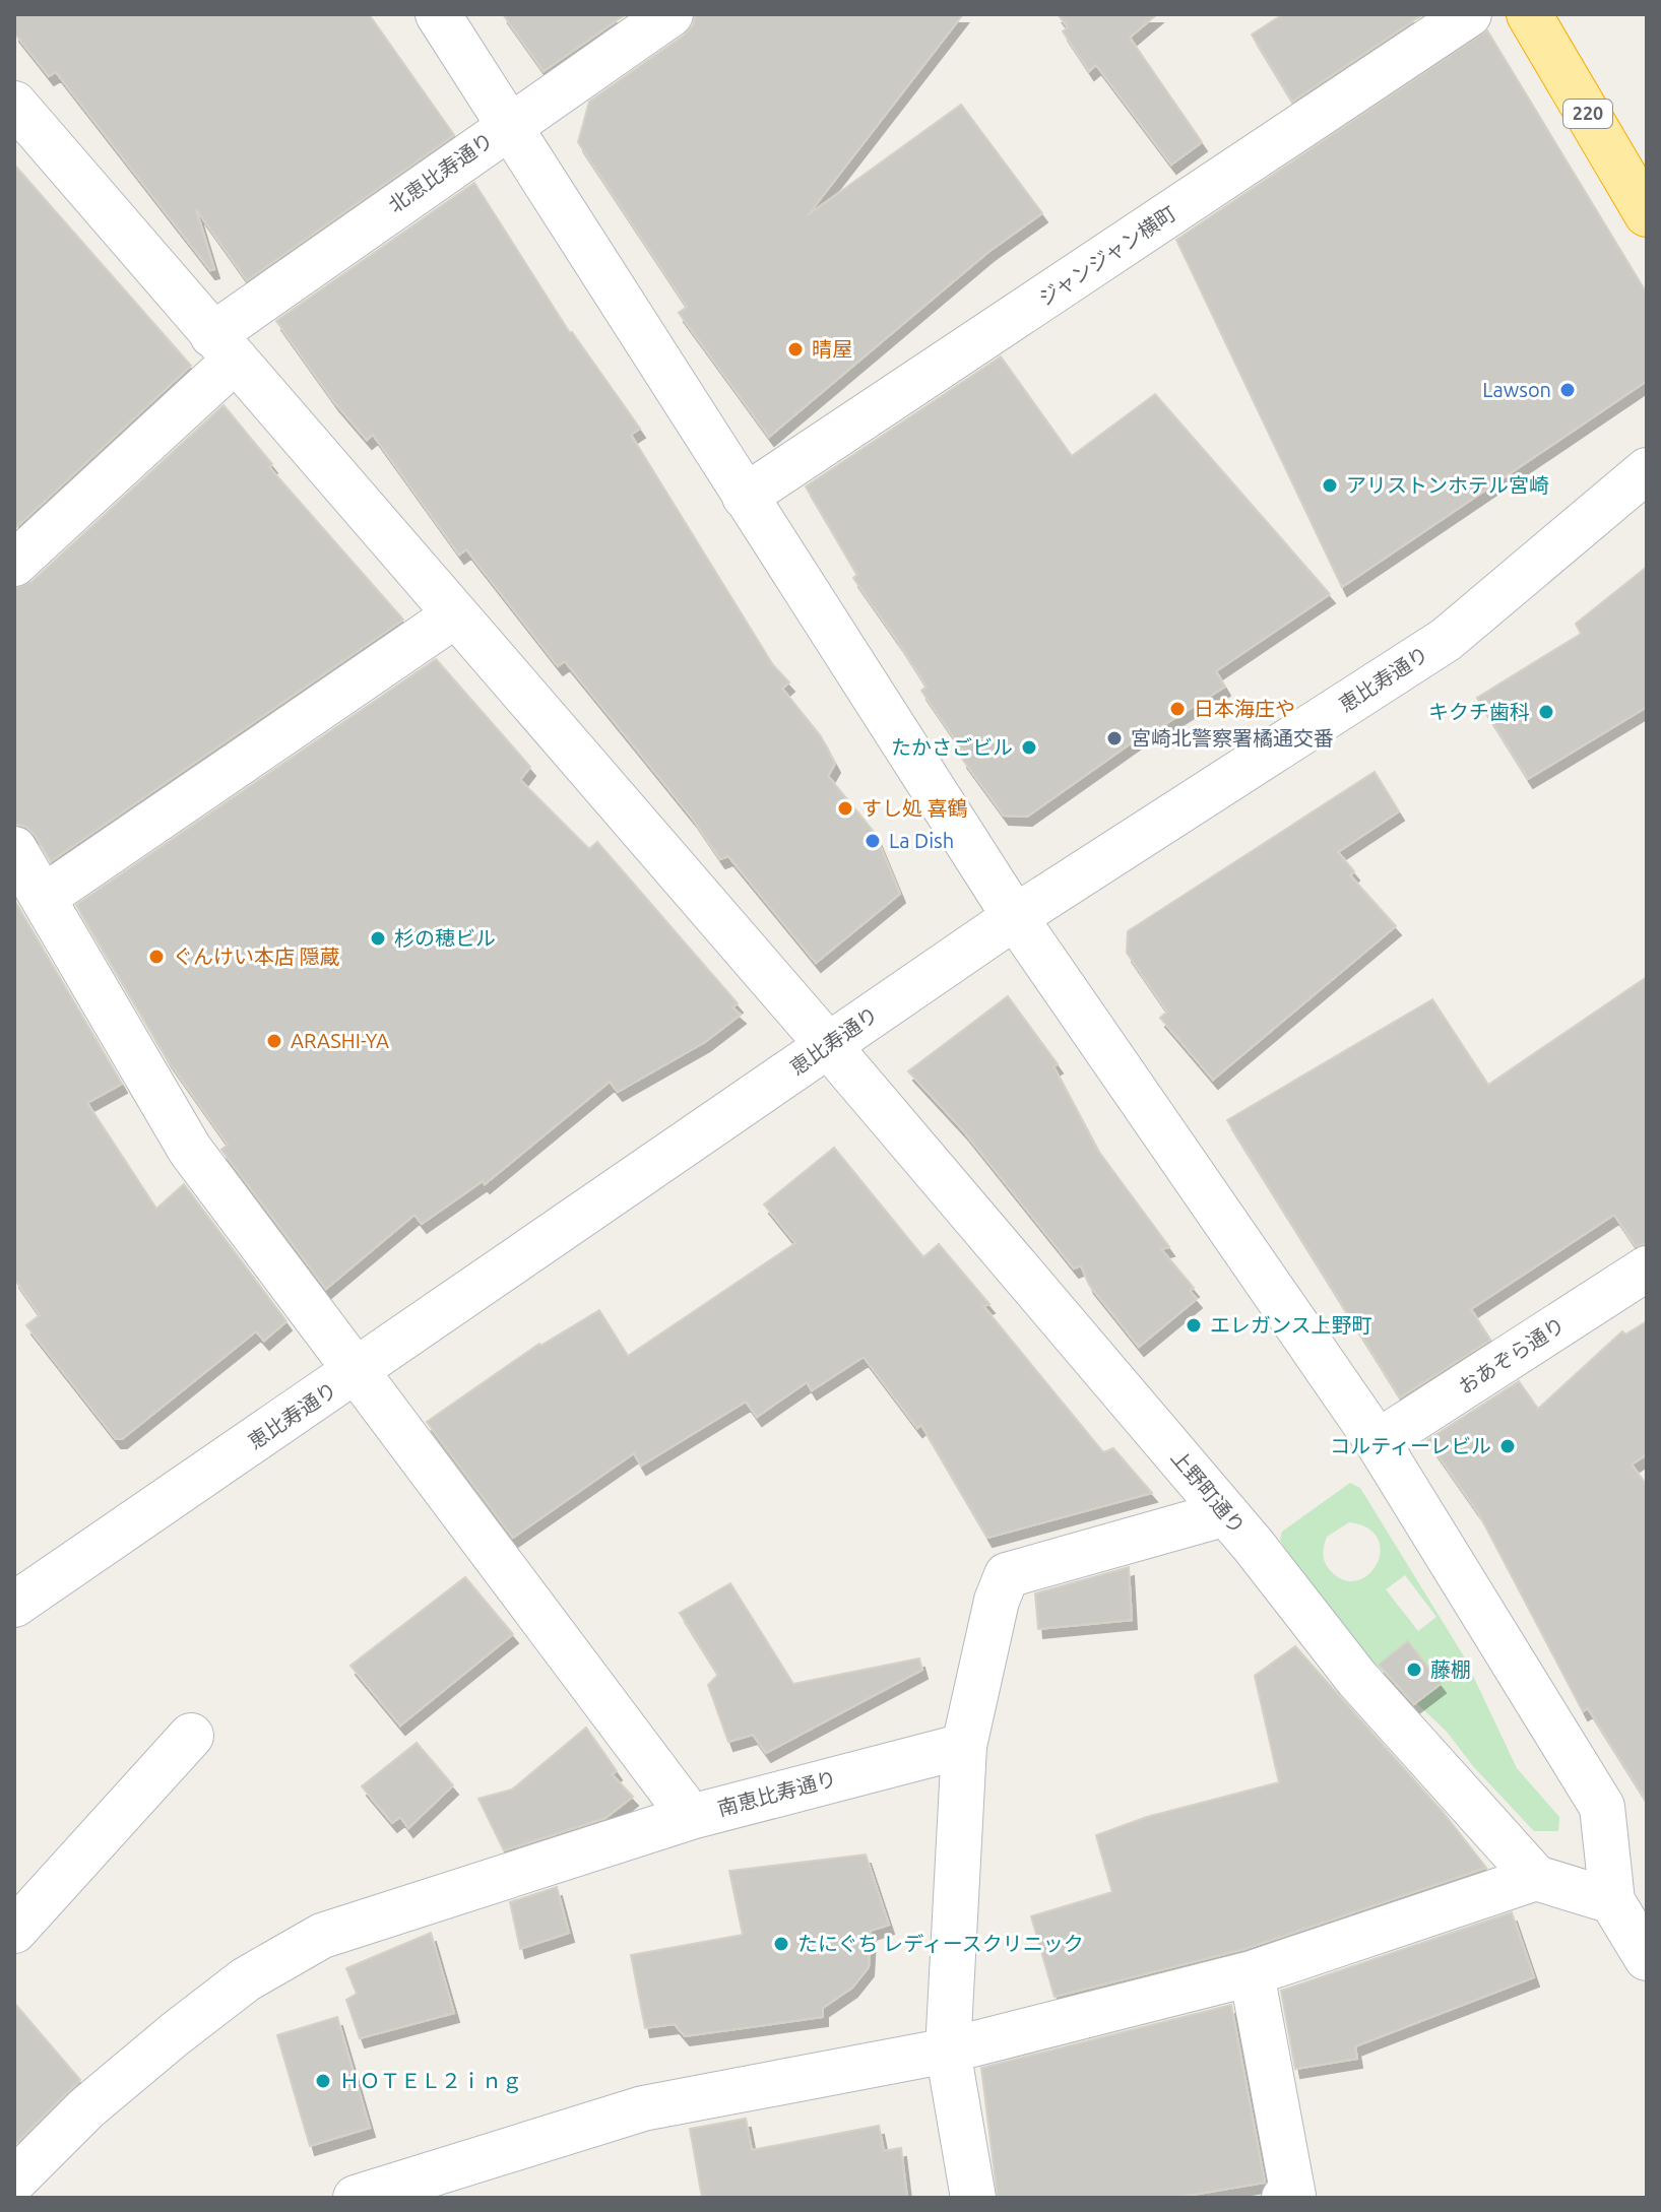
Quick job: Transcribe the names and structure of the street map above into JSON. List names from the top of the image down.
{
  "streets": {
    "highway": ["220"],
    "street": [
      "北恵比寿通り",
      "ジャンジャン横町",
      "恵比寿通り",
      "おあぞら通り",
      "上野町通り",
      "南恵比寿通り"
    ]
  },
  "crossings": [
    ["北恵比寿通り", "上野町通り"],
    ["恵比寿通り", "上野町通り"],
    ["恵比寿通り", "南恵比寿通り"]
  ],
  "places": [
    "晴屋",
    "Lawson",
    "アリストンホテル宮崎",
    "日本海庄や",
    "キクチ歯科",
    "宮崎北警察署橘通交番",
    "たかさごビル",
    "すし処 喜鶴",
    "La Dish",
    "杉の穂ビル",
    "ぐんけい本店 隠蔵",
    "ARASHI-YA",
    "エレガンス上野町",
    "コルティーレビル",
    "藤棚",
    "たにぐち レディースクリニック",
    "ＨＯＴＥＬ２ｉｎｇ"
  ]
}
